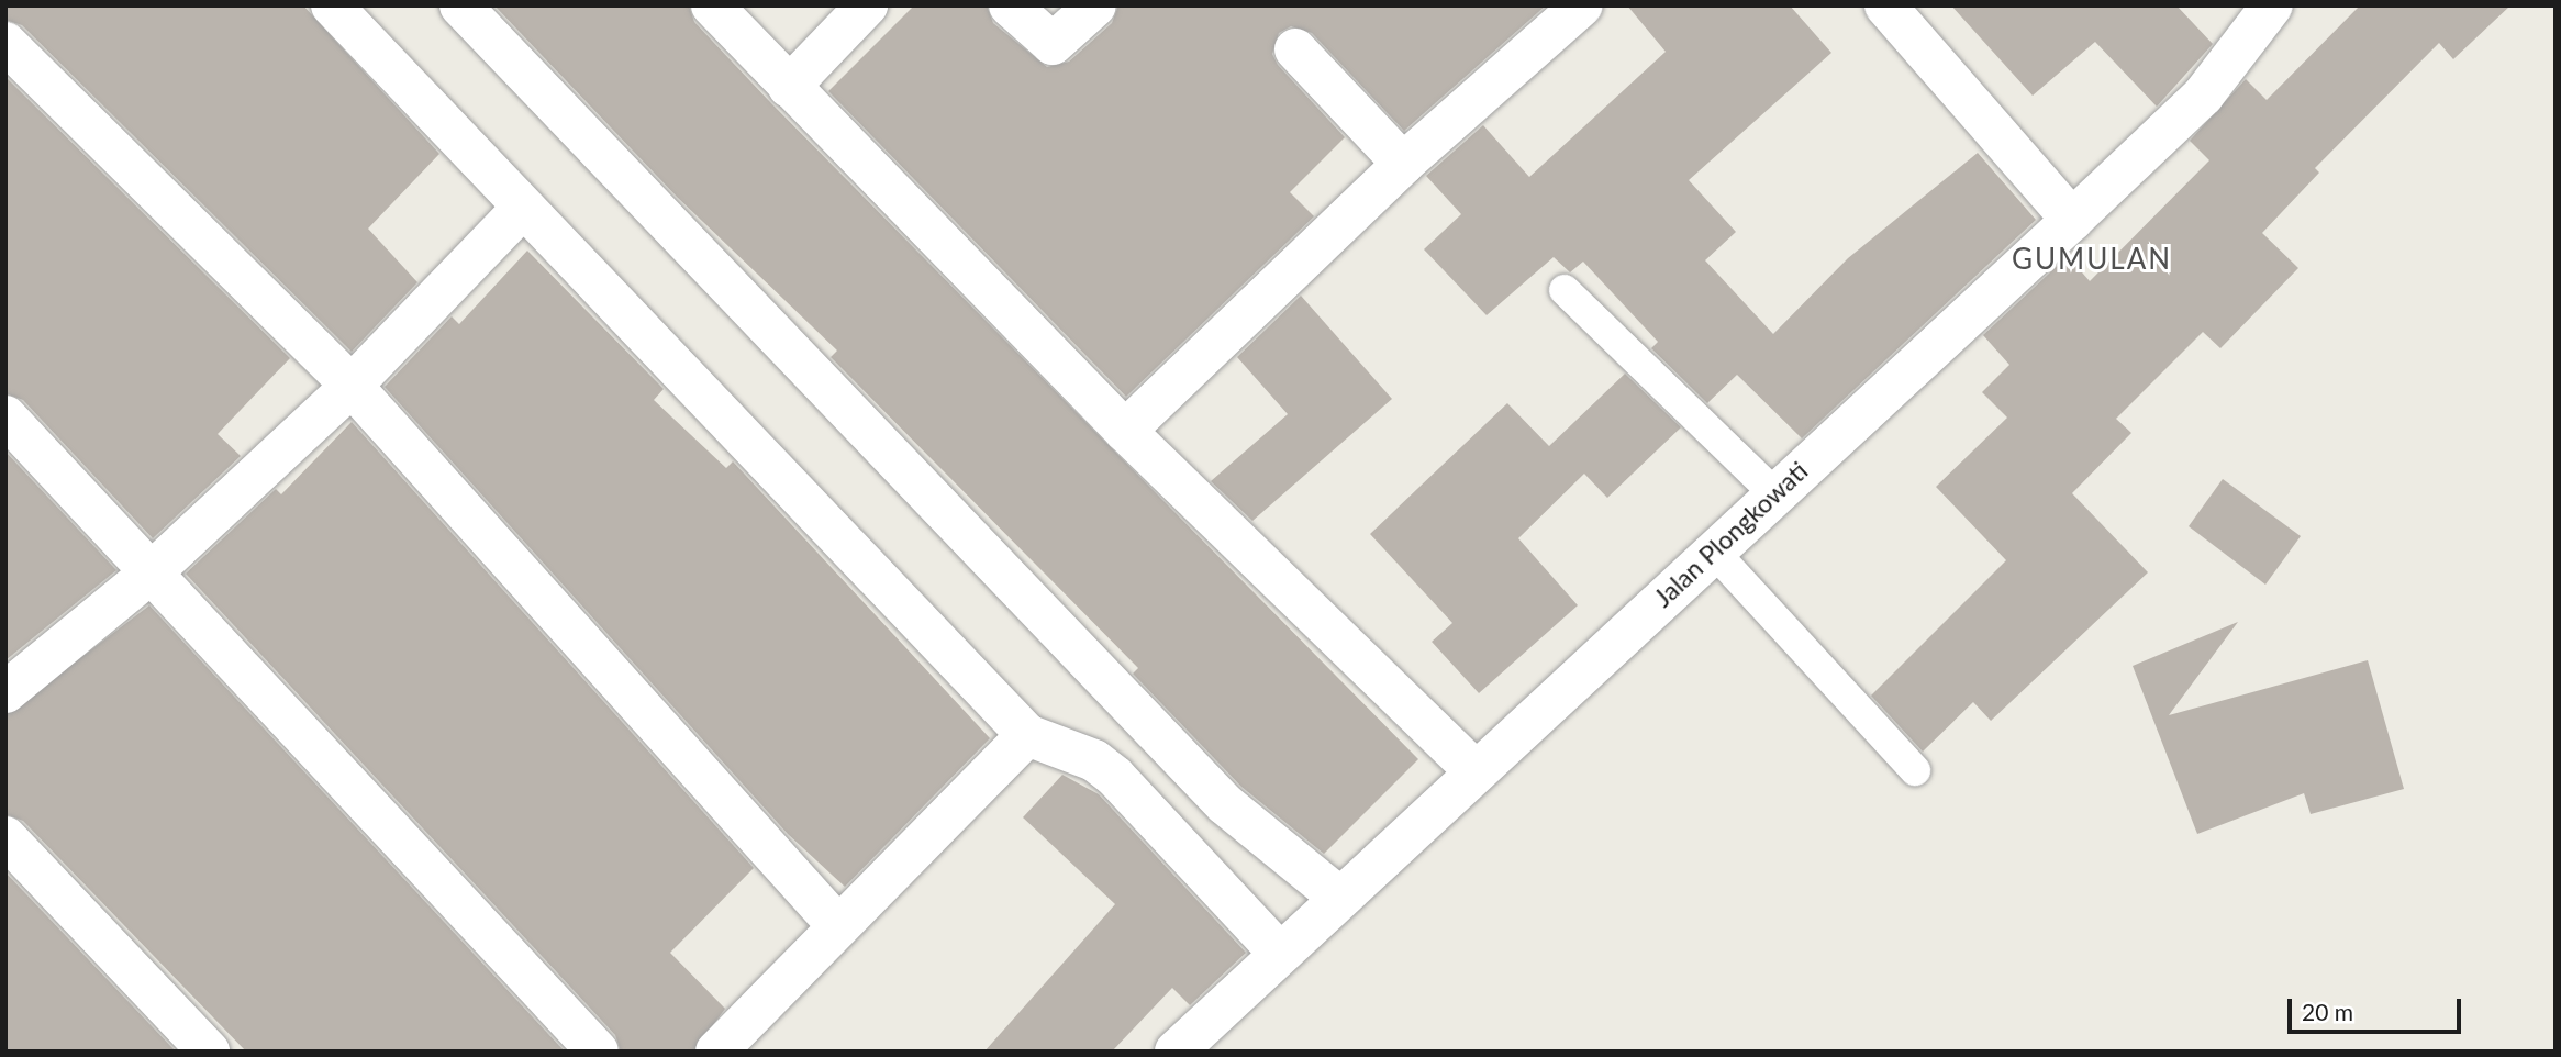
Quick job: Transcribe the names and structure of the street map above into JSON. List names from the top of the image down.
{
  "streets": {
    "street": ["Jalan Plongkowati"]
  },
  "districts": ["GUMULAN"],
  "scale_bar": "20 m"
}
